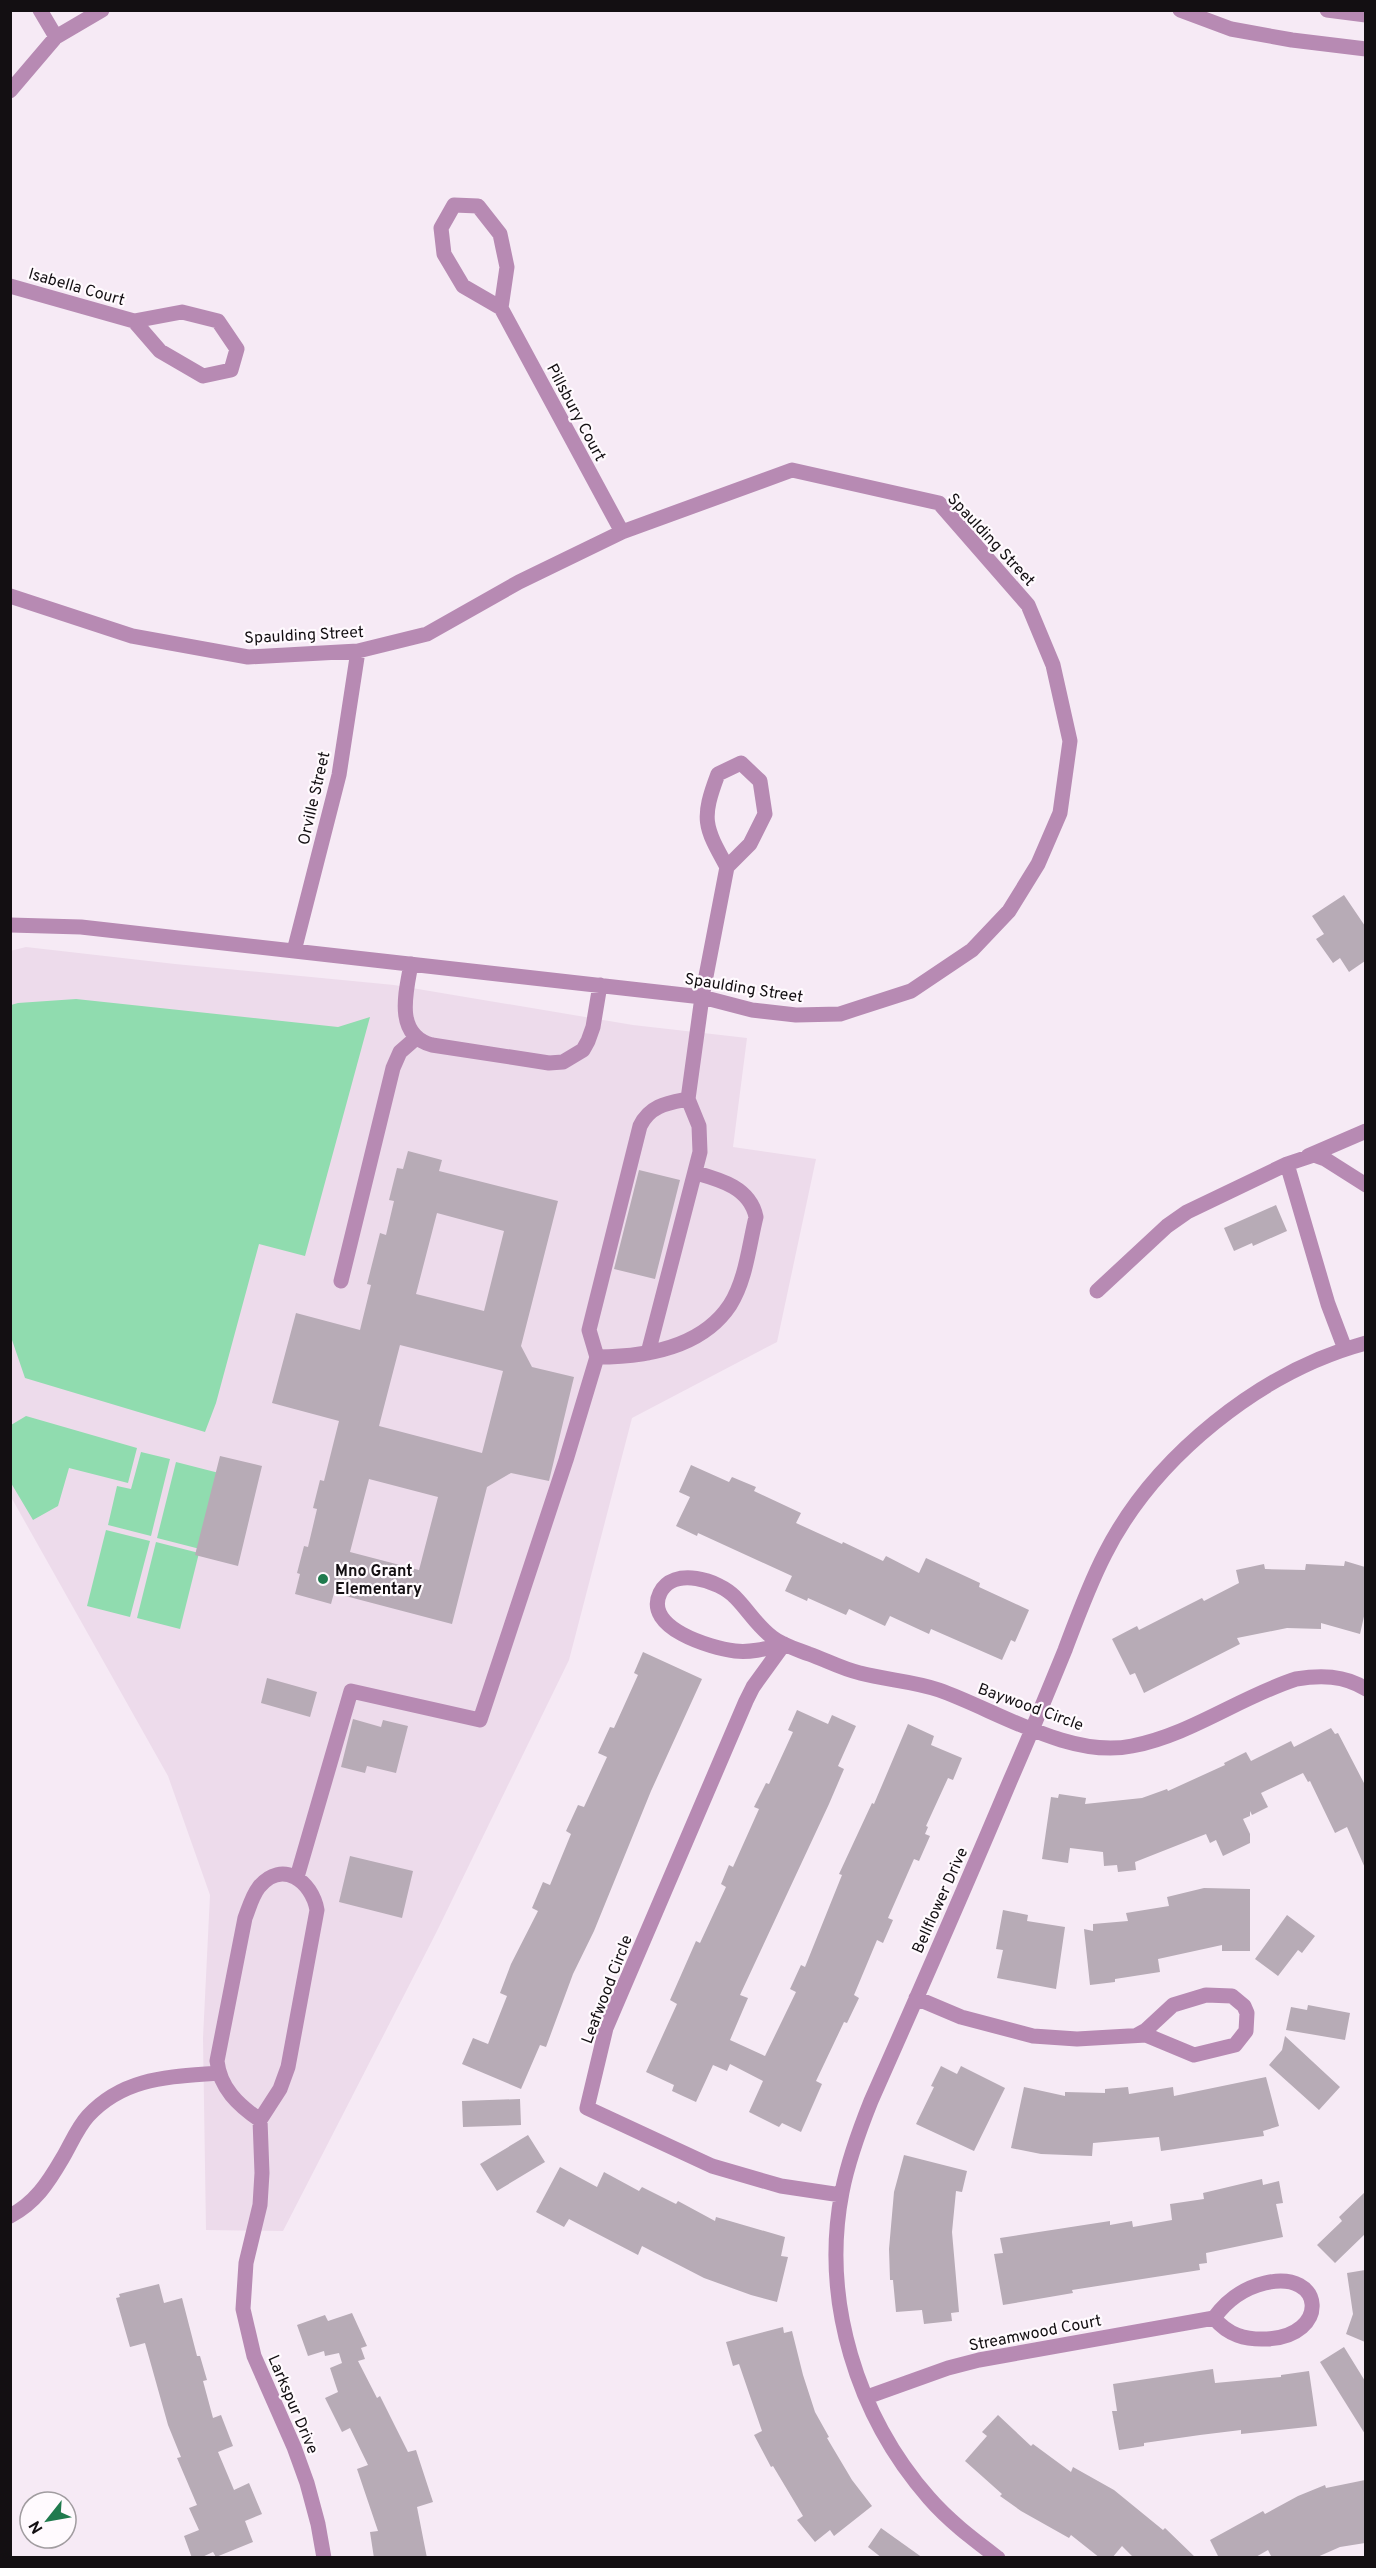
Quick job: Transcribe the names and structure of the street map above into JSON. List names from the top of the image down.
{
  "streets": {
    "street": [
      "Isabella Court",
      "Pillsbury Court",
      "Spaulding Street",
      "Orville Street",
      "Baywood Circle",
      "Bellflower Drive",
      "Leafwood Circle",
      "Streamwood Court",
      "Larkspur Drive"
    ]
  },
  "crossings": [
    ["Pillsbury Court", "Spaulding Street"],
    ["Spaulding Street", "Orville Street"],
    ["Baywood Circle", "Bellflower Drive"],
    ["Baywood Circle", "Leafwood Circle"],
    ["Bellflower Drive", "Leafwood Circle"],
    ["Bellflower Drive", "Streamwood Court"]
  ],
  "places": ["Mno Grant Elementary"],
  "north": "bottom left"
}
